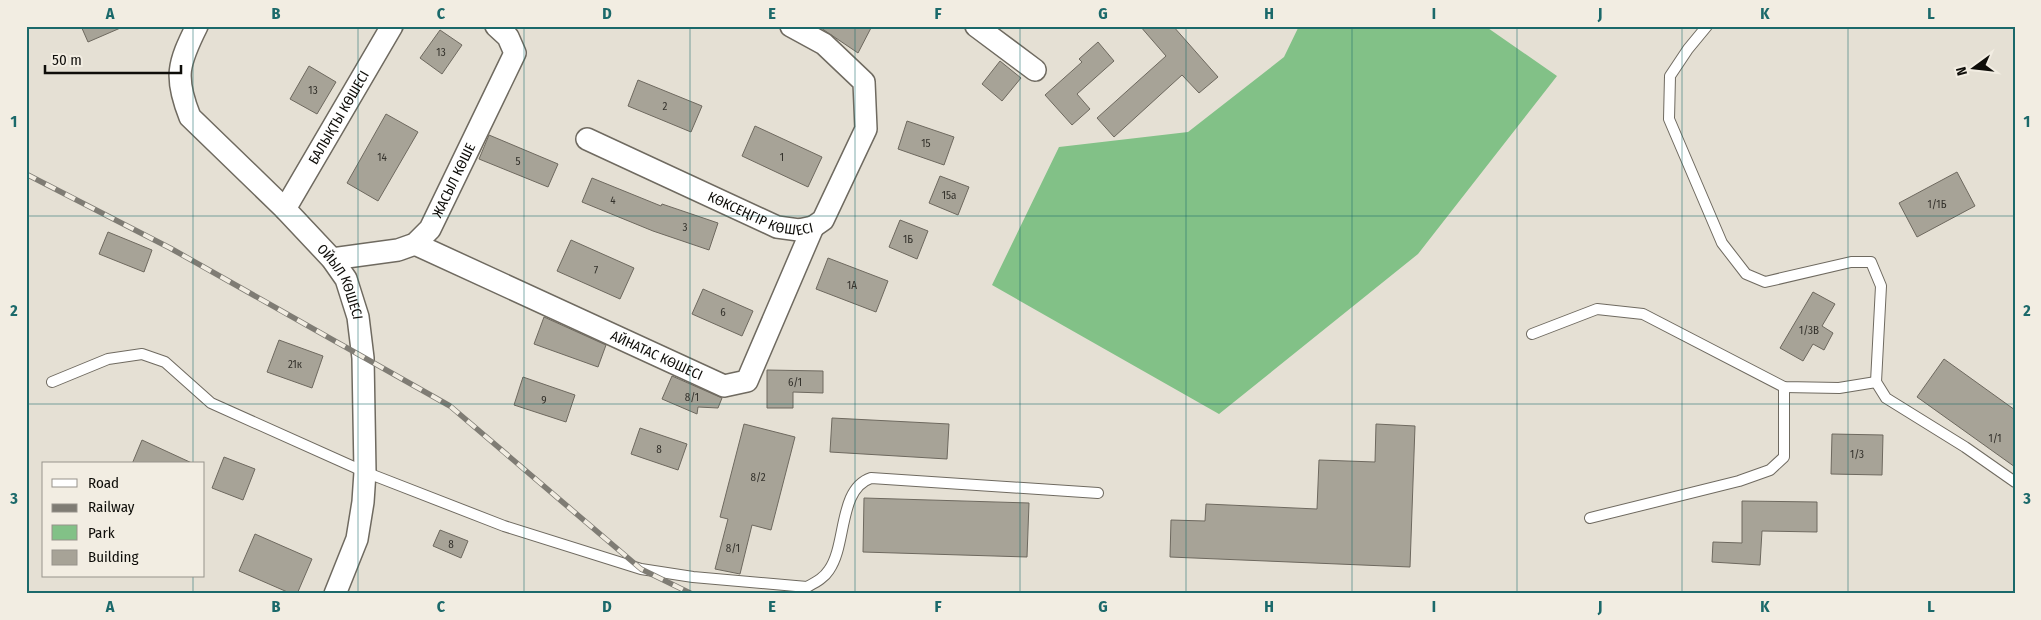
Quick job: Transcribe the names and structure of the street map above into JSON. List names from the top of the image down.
{
  "streets": {
    "street": [
      "БАЛЫҚТЫ КӨШЕСІ",
      "ЖАСЫЛ КӨШЕ",
      "КӨКСЕҢГІР КӨШЕСІ",
      "ОЙЫЛ КӨШЕСІ",
      "АЙНАТАС КӨШЕСІ"
    ]
  },
  "crossings": [
    ["БАЛЫҚТЫ КӨШЕСІ", "ОЙЫЛ КӨШЕСІ"],
    ["ЖАСЫЛ КӨШЕ", "АЙНАТАС КӨШЕСІ"],
    ["КӨКСЕҢГІР КӨШЕСІ", "АЙНАТАС КӨШЕСІ"]
  ],
  "house_numbers": [
    "13",
    "13",
    "2",
    "15",
    "14",
    "1",
    "5",
    "15а",
    "4",
    "1/1Б",
    "3",
    "1Б",
    "7",
    "1А",
    "6",
    "1/3В",
    "21к",
    "6/1",
    "8/1",
    "9",
    "1/1",
    "8",
    "1/3",
    "8/2",
    "8",
    "8/1"
  ],
  "legend": [
    "Road",
    "Railway",
    "Park",
    "Building"
  ],
  "scale_bar": "50 m",
  "north": "left",
  "grid": {
    "columns": [
      "A",
      "B",
      "C",
      "D",
      "E",
      "F",
      "G",
      "H",
      "I",
      "J",
      "K",
      "L"
    ],
    "rows": ["1", "2", "3"]
  }
}
